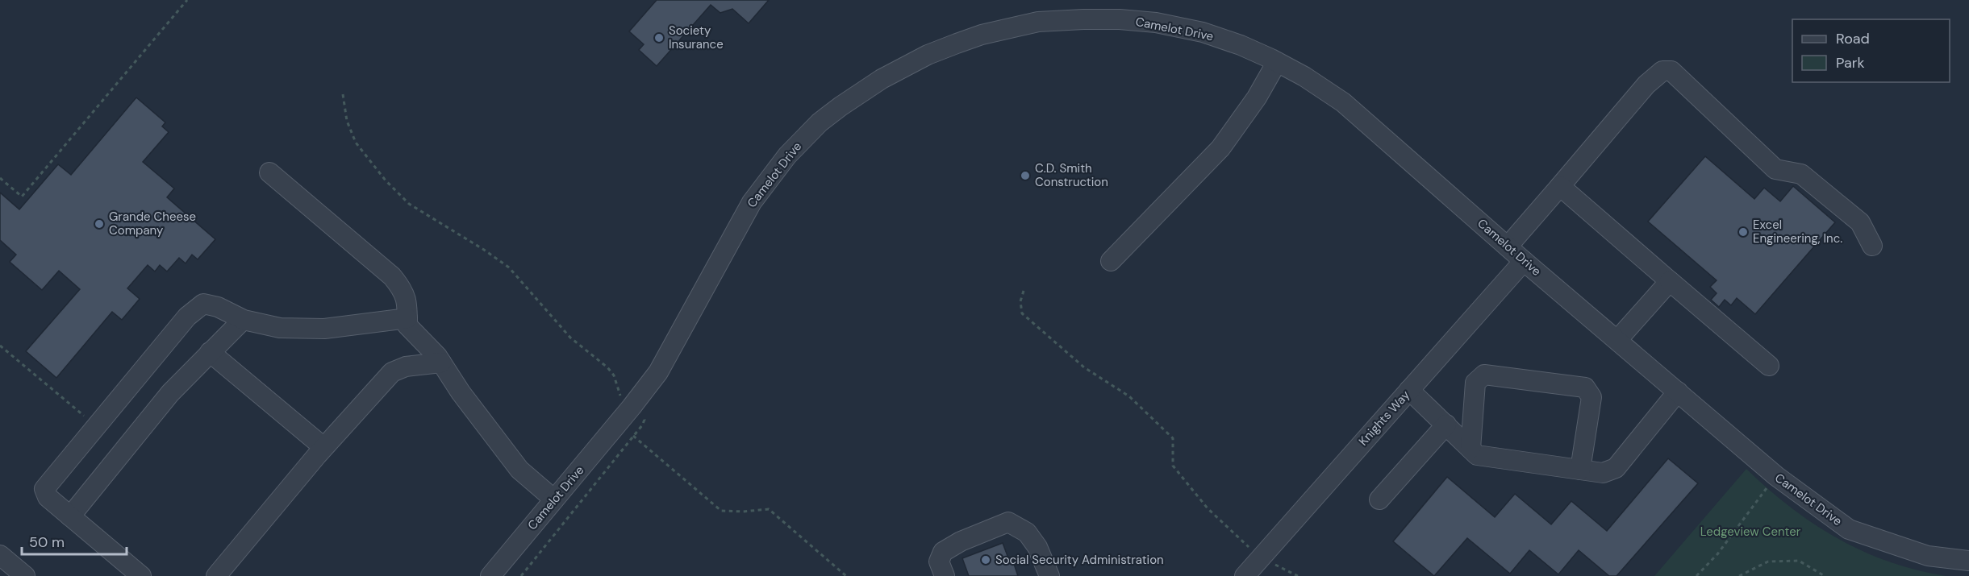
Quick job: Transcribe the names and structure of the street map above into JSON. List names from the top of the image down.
{
  "streets": {
    "street": ["Camelot Drive", "Knights Way"]
  },
  "crossings": [
    ["Camelot Drive", "Knights Way"]
  ],
  "parks": ["Ledgeview Center"],
  "places": [
    "Society Insurance",
    "C.D. Smith Construction",
    "Grande Cheese Company",
    "Excel Engineering, Inc.",
    "Social Security Administration"
  ],
  "legend": ["Road", "Park"],
  "scale_bar": "50 m"
}
